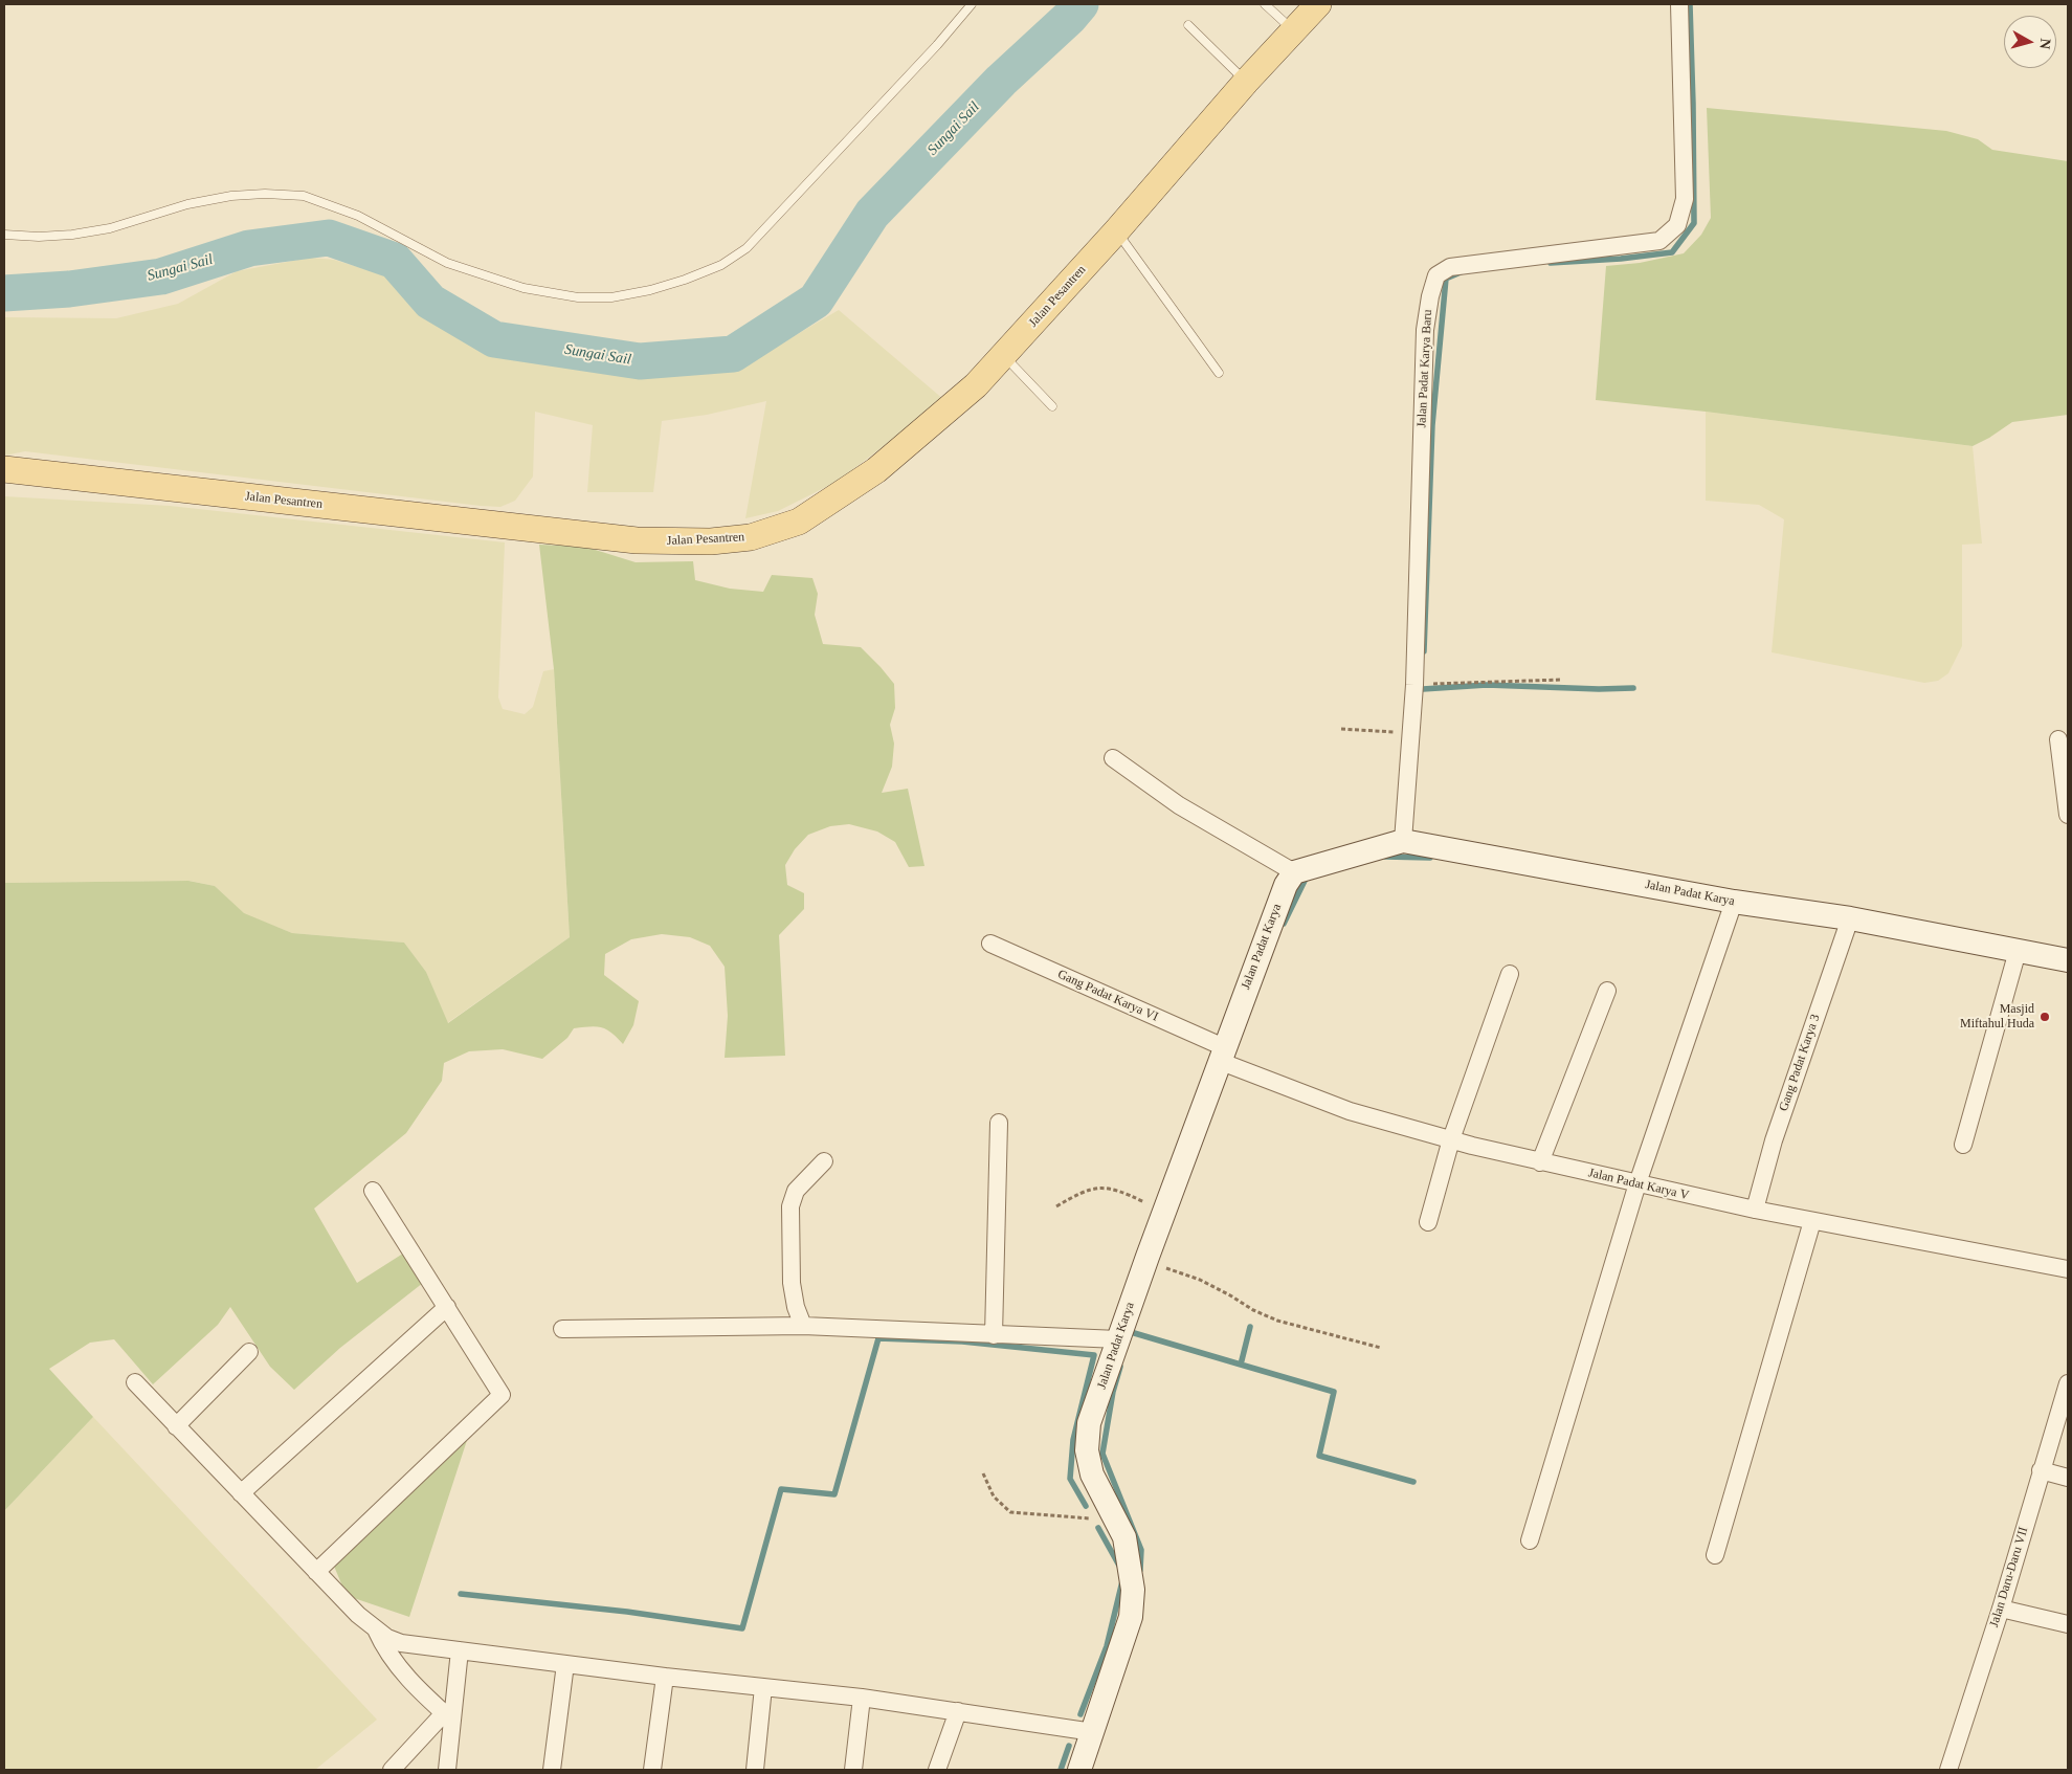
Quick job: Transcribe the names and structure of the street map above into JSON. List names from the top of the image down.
{
  "streets": {
    "main road": ["Jalan Pesantren"],
    "street": [
      "Jalan Padat Karya Baru",
      "Jalan Padat Karya",
      "Gang Padat Karya VI",
      "Gang Padat Karya 3",
      "Jalan Padat Karya V",
      "Jalan Daru-Daru VII"
    ]
  },
  "crossings": [
    ["Jalan Padat Karya Baru", "Jalan Padat Karya"],
    ["Jalan Padat Karya", "Gang Padat Karya VI"],
    ["Jalan Padat Karya", "Gang Padat Karya 3"],
    ["Jalan Padat Karya", "Jalan Padat Karya V"],
    ["Gang Padat Karya VI", "Jalan Padat Karya V"],
    ["Gang Padat Karya 3", "Jalan Padat Karya V"]
  ],
  "water": ["Sungai Sail"],
  "places": ["Masjid Miftahul Huda"],
  "north": "right"
}
